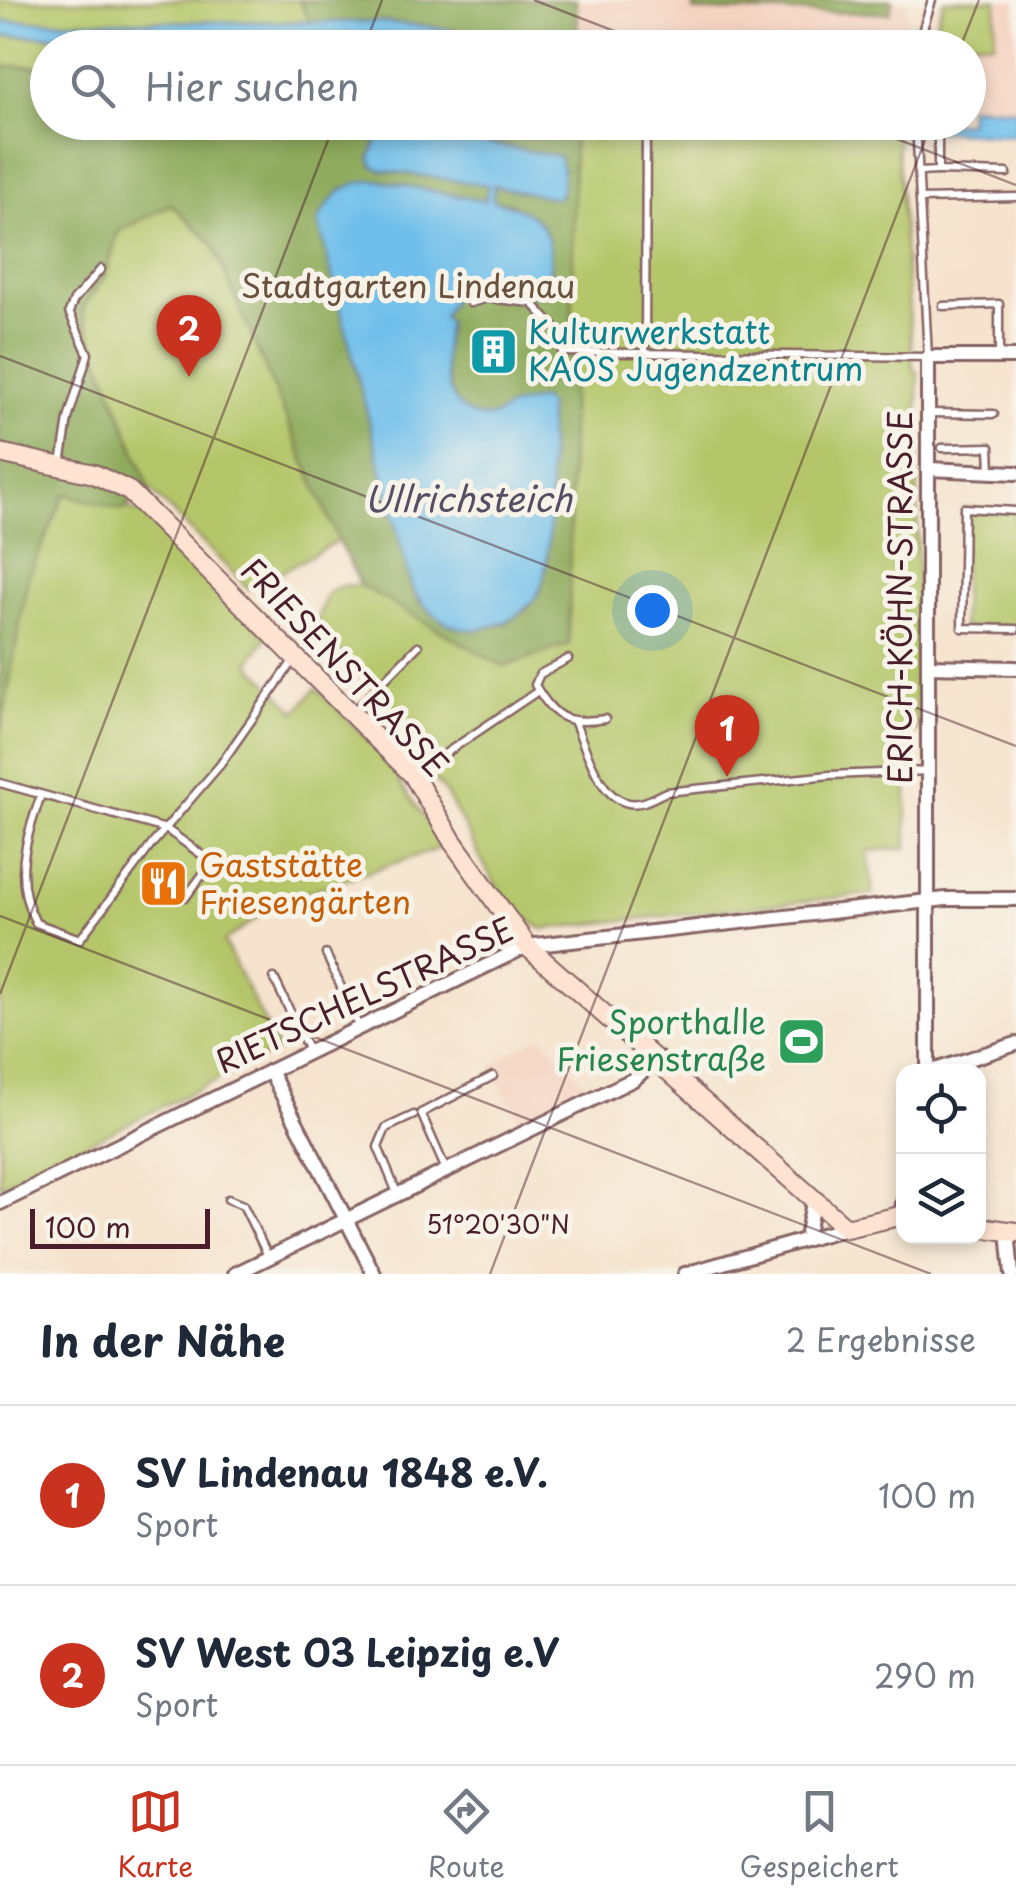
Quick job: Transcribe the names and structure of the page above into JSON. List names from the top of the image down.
{
  "streets": {
    "street": ["ERICH-KÖHN-STRASSE", "FRIESENSTRASSE", "RIETSCHELSTRASSE"]
  },
  "crossings": [
    ["ERICH-KÖHN-STRASSE", "RIETSCHELSTRASSE"],
    ["FRIESENSTRASSE", "RIETSCHELSTRASSE"]
  ],
  "water": ["Ullrichsteich"],
  "parks": ["Stadtgarten Lindenau"],
  "places": {
    "building": ["Kulturwerkstatt KAOS Jugendzentrum"],
    "restaurant": ["Gaststätte Friesengärten"],
    "sports": ["Sporthalle Friesenstraße"]
  },
  "scale_bar": "100 m",
  "page": {
    "search": "Hier suchen",
    "pins": ["2", "1"],
    "scale": "100 m",
    "heading": ["In der Nähe", "2 Ergebnisse"],
    "list": [
      {
        "mark": "1",
        "name": "SV Lindenau 1848 e.V.",
        "note": "Sport",
        "value": "100 m"
      },
      {
        "mark": "2",
        "name": "SV West 03 Leipzig e.V",
        "note": "Sport",
        "value": "290 m"
      }
    ],
    "nav": ["Karte", "Route", "Gespeichert"]
  },
  "coordinates": ["51°20'30\"N"]
}
